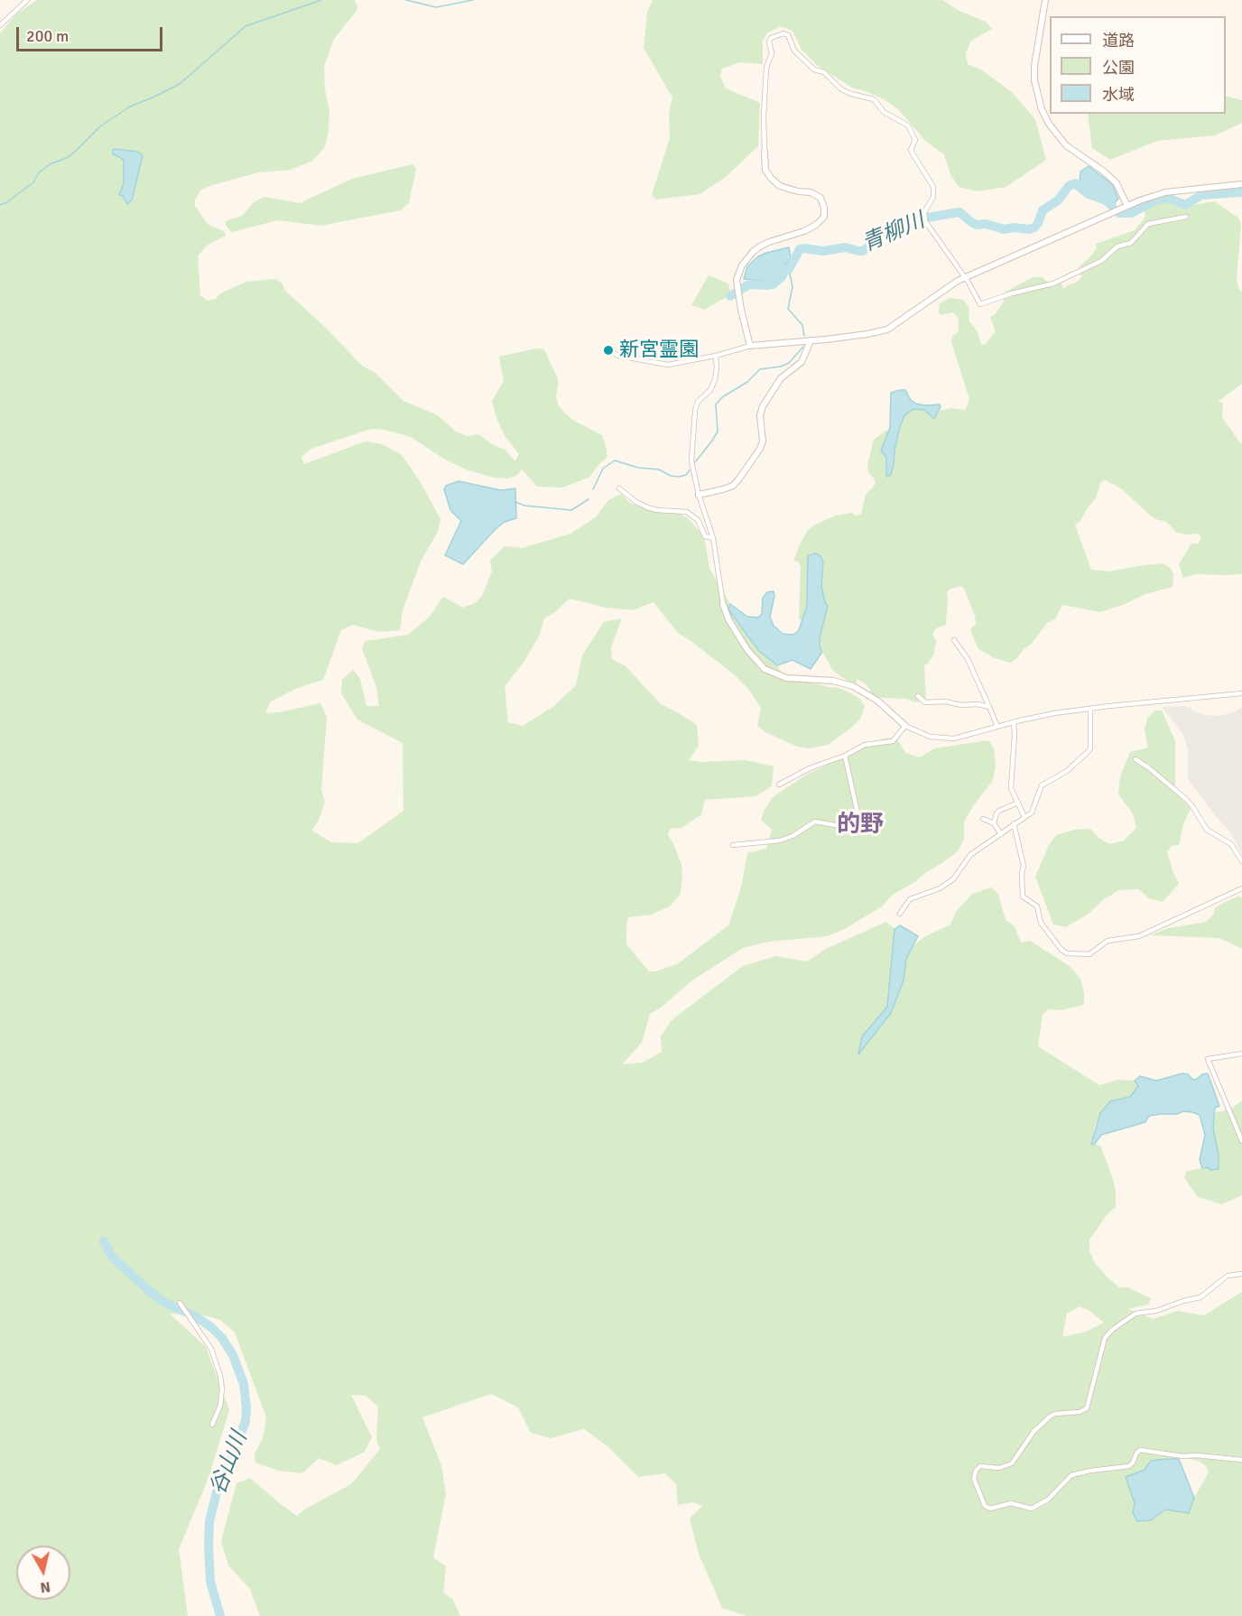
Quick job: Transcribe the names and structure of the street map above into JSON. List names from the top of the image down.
{
  "districts": ["的野"],
  "water": ["青柳川", "谷山川"],
  "places": ["新宮霊園"],
  "legend": ["道路", "公園", "水域"],
  "scale_bar": "200 m",
  "north": "bottom"
}
